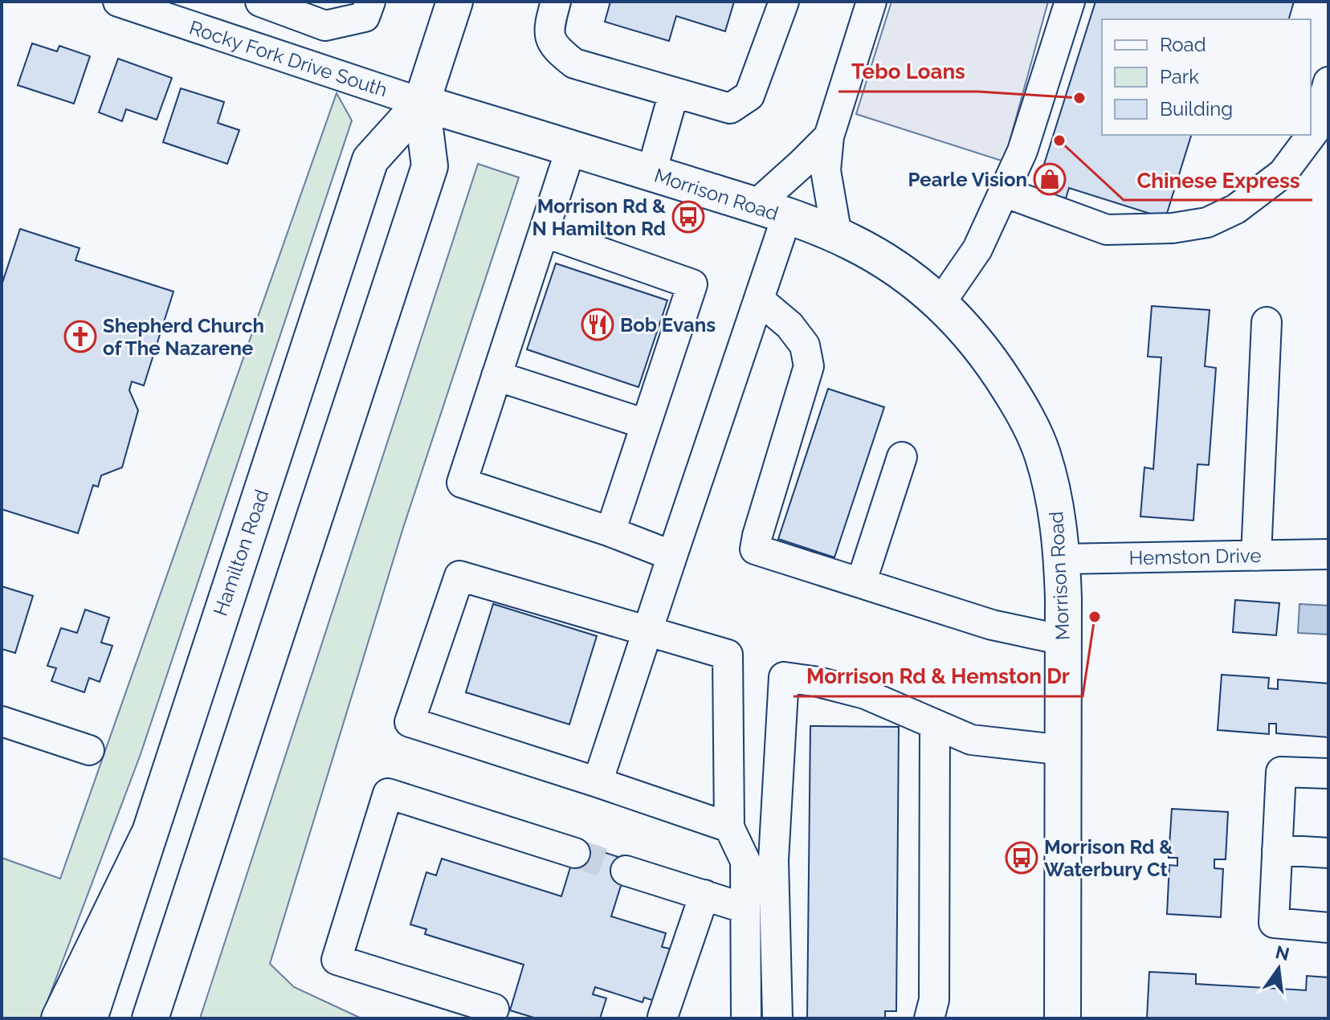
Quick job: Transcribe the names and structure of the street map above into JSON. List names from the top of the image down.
{
  "streets": {
    "main road": ["Morrison Road", "Hamilton Road"],
    "street": ["Rocky Fork Drive South", "Hemston Drive"]
  },
  "crossings": [
    ["Rocky Fork Drive South", "Morrison Road"],
    ["Rocky Fork Drive South", "Hamilton Road"],
    ["Morrison Road", "Hamilton Road"],
    ["Morrison Road", "Hemston Drive"]
  ],
  "places": {
    "other": ["Tebo Loans", "Chinese Express", "Morrison Rd & Hemston Dr"],
    "shop": ["Pearle Vision"],
    "bus stop": ["Morrison Rd & N Hamilton Rd", "Morrison Rd & Waterbury Ct"],
    "restaurant": ["Bob Evans"],
    "church": ["Shepherd Church of The Nazarene"]
  },
  "legend": ["Road", "Park", "Building"],
  "north": "top"
}
